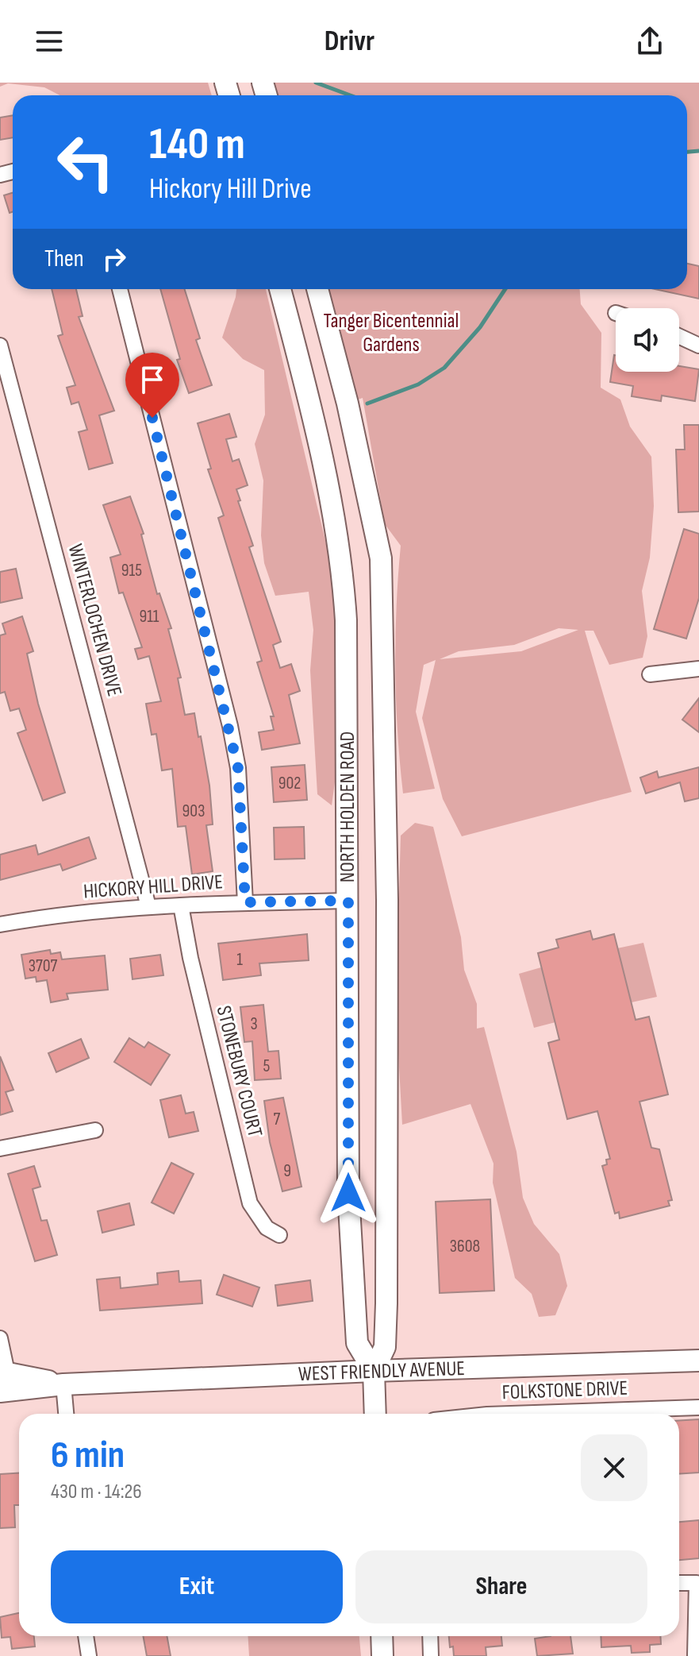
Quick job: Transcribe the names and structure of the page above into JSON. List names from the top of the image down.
{
  "streets": {
    "main road": ["NORTH HOLDEN ROAD", "WEST FRIENDLY AVENUE"],
    "street": [
      "WINTERLOCHEN DRIVE",
      "HICKORY HILL DRIVE",
      "STONEBURY COURT",
      "FOLKSTONE DRIVE"
    ]
  },
  "crossings": [
    ["WINTERLOCHEN DRIVE", "HICKORY HILL DRIVE"],
    ["NORTH HOLDEN ROAD", "HICKORY HILL DRIVE"],
    ["NORTH HOLDEN ROAD", "WEST FRIENDLY AVENUE"],
    ["HICKORY HILL DRIVE", "STONEBURY COURT"]
  ],
  "parks": ["Tanger Bicentennial Gardens"],
  "house_numbers": [
    "915",
    "911",
    "902",
    "903",
    "1",
    "3707",
    "3",
    "5",
    "7",
    "9",
    "3608"
  ],
  "page": {
    "header": "Drivr",
    "turn": ["140 m", "Hickory Hill Drive"],
    "then": "Then",
    "heading": ["6 min", "430 m · 14:26"],
    "buttons": ["Exit", "Share"]
  }
}
